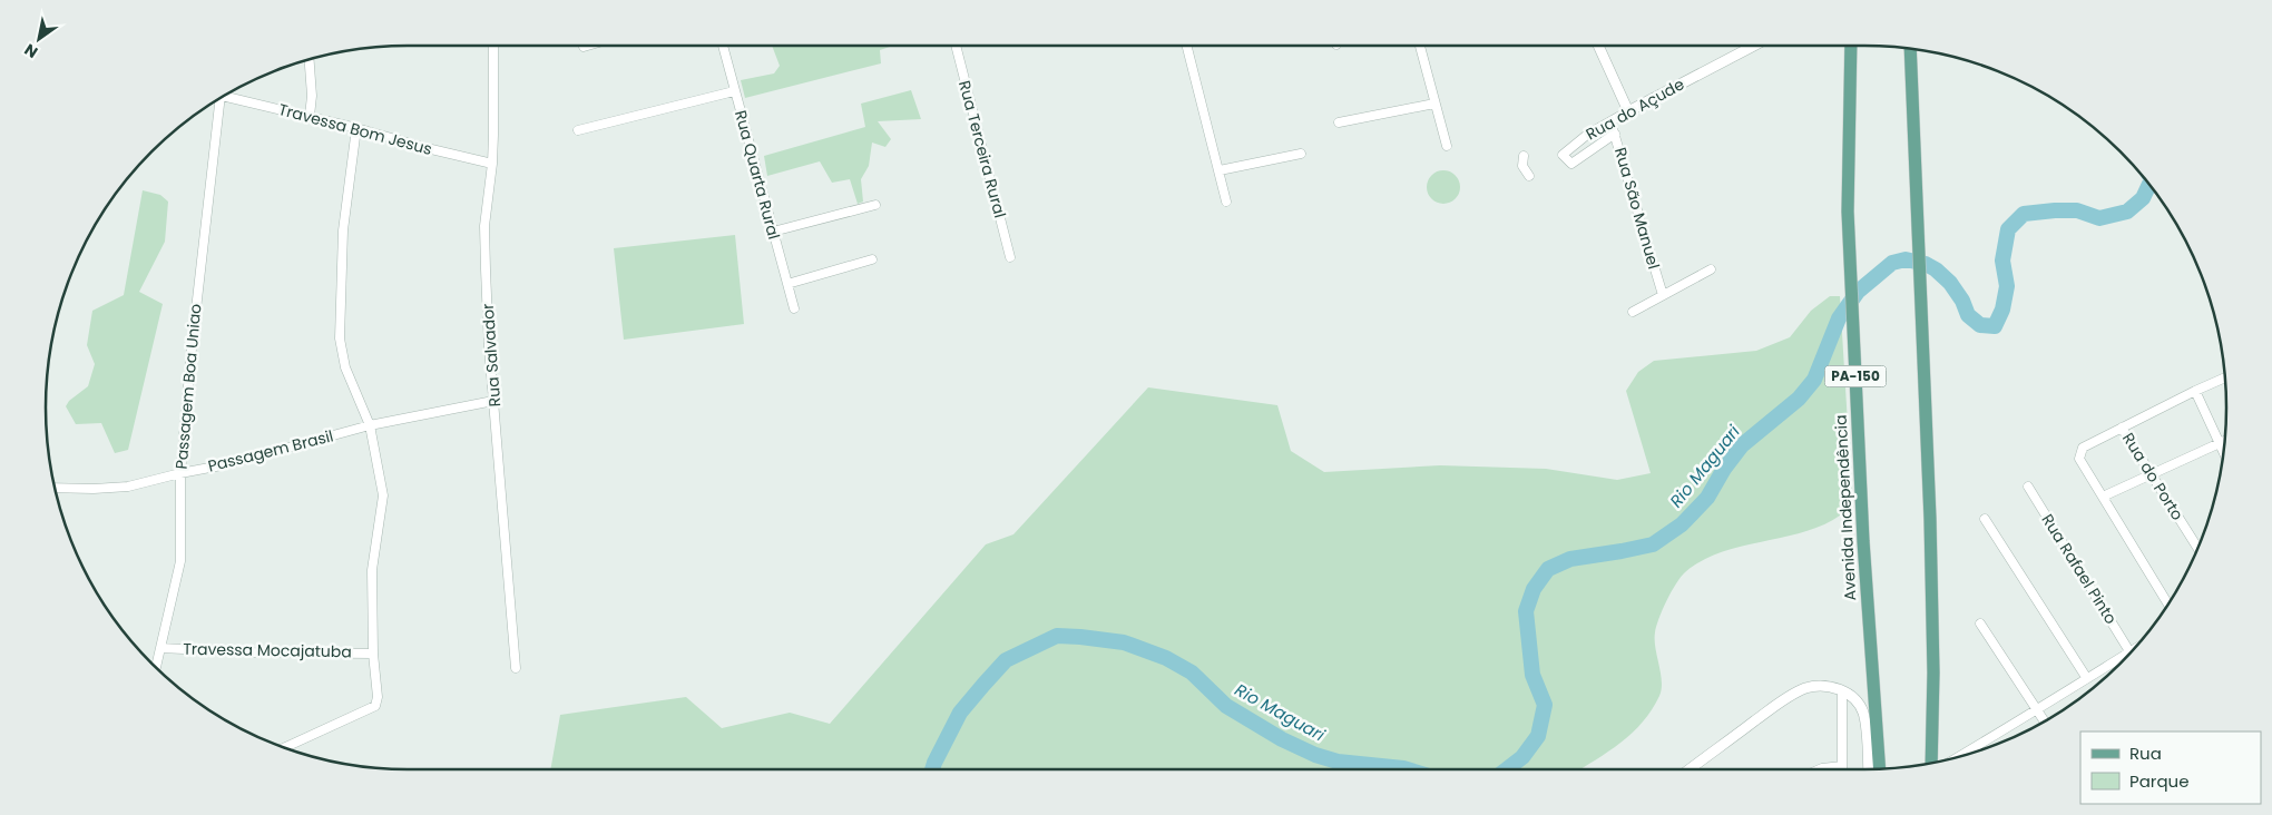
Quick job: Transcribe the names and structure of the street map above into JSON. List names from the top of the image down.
{
  "streets": {
    "main road": ["PA-150", "Avenida Independência"],
    "street": [
      "Rua do Açude",
      "Travessa Bom Jesus",
      "Rua Terceira Rural",
      "Rua Quarta Rural",
      "Rua São Manuel",
      "Rua Salvador",
      "Passagem Boa Uniao",
      "Passagem Brasil",
      "Rua do Porto",
      "Rua Rafael Pinto",
      "Travessa Mocajatuba"
    ]
  },
  "crossings": [
    ["Rua do Açude", "Rua São Manuel"],
    ["Travessa Bom Jesus", "Rua Salvador"],
    ["Rua Salvador", "Passagem Brasil"],
    ["Passagem Boa Uniao", "Passagem Brasil"],
    ["Passagem Boa Uniao", "Travessa Mocajatuba"]
  ],
  "water": ["Rio Maguari"],
  "legend": ["Rua", "Parque"],
  "north": "bottom left"
}
